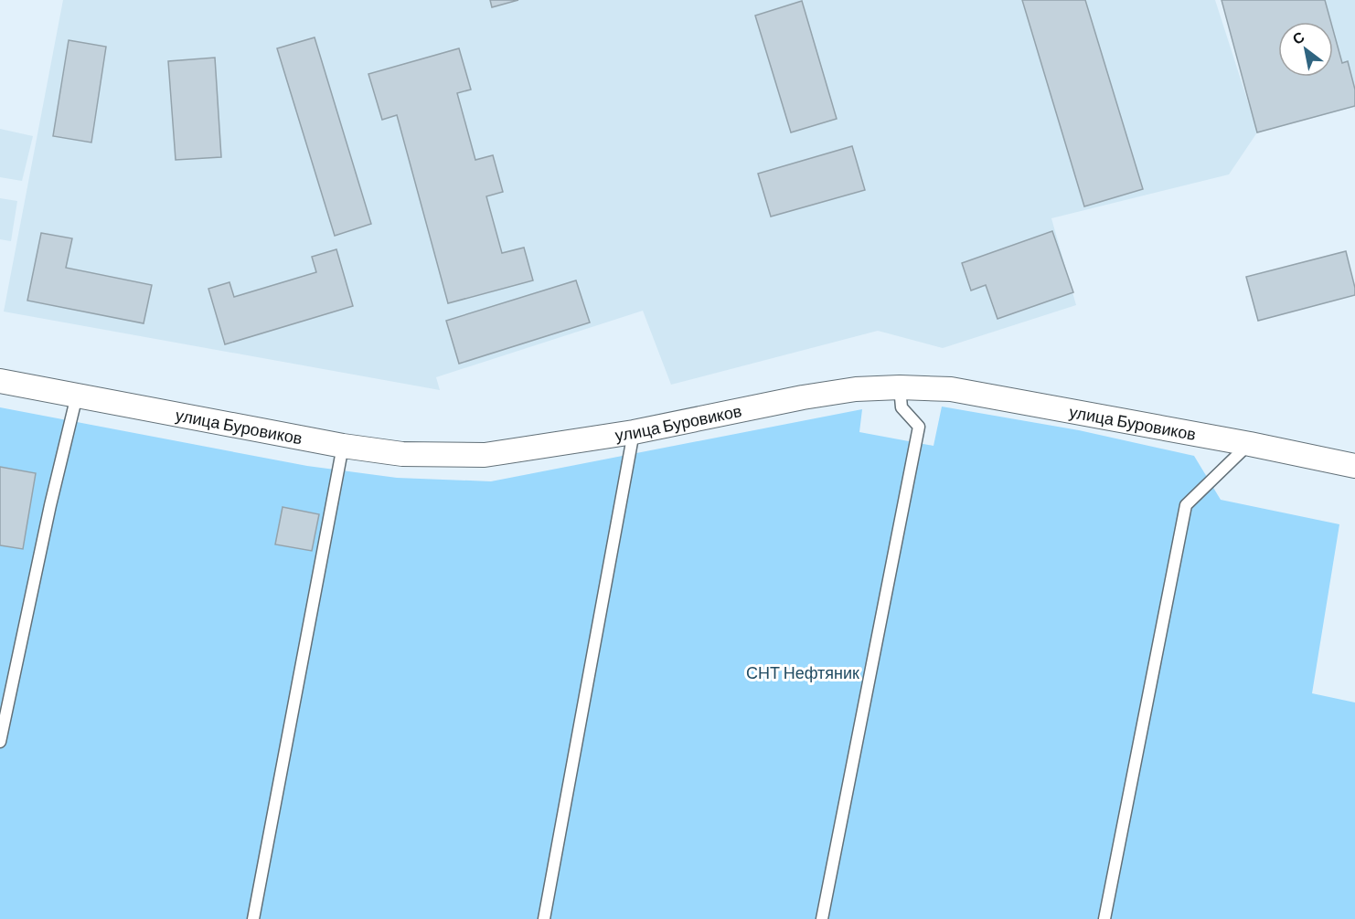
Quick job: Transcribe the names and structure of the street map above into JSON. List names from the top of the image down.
{
  "streets": {
    "street": ["улица Буровиков"]
  },
  "parks": ["СНТ Нефтяник"],
  "north": "top left"
}
